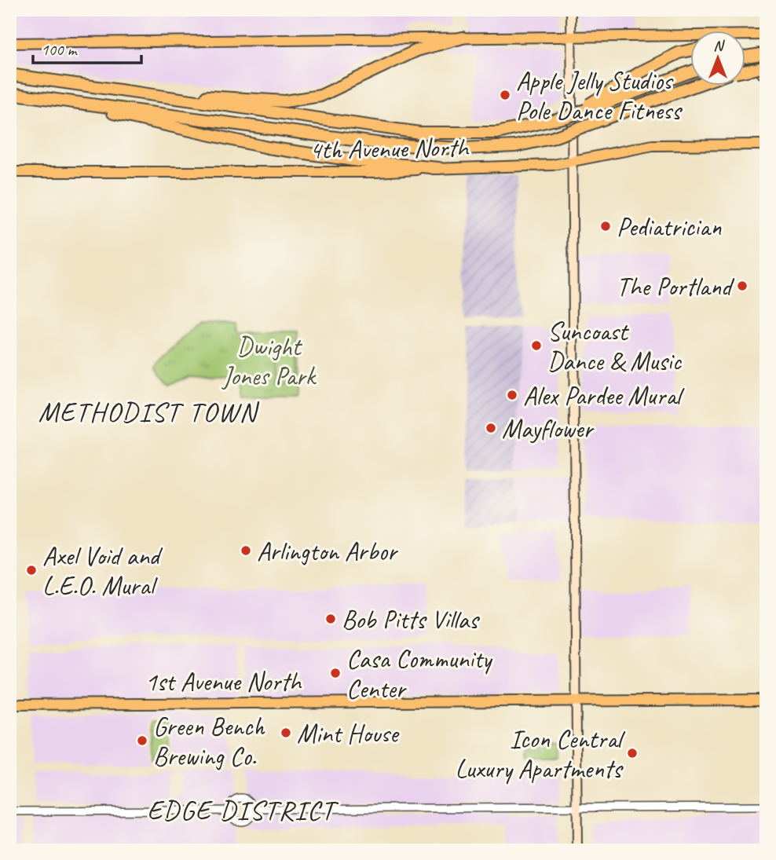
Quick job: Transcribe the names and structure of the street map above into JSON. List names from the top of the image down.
{
  "streets": {
    "main road": ["4th Avenue North", "1st Avenue North"]
  },
  "districts": ["METHODIST TOWN", "EDGE DISTRICT"],
  "parks": ["Dwight Jones Park"],
  "places": [
    "Apple Jelly Studios Pole Dance Fitness",
    "Pediatrician",
    "The Portland",
    "Suncoast Dance & Music",
    "Alex Pardee Mural",
    "Mayflower",
    "Arlington Arbor",
    "Axel Void and L.E.O. Mural",
    "Bob Pitts Villas",
    "Casa Community Center",
    "Mint House",
    "Green Bench Brewing Co.",
    "Icon Central Luxury Apartments"
  ],
  "scale_bar": "100 m",
  "north": "top"
}
